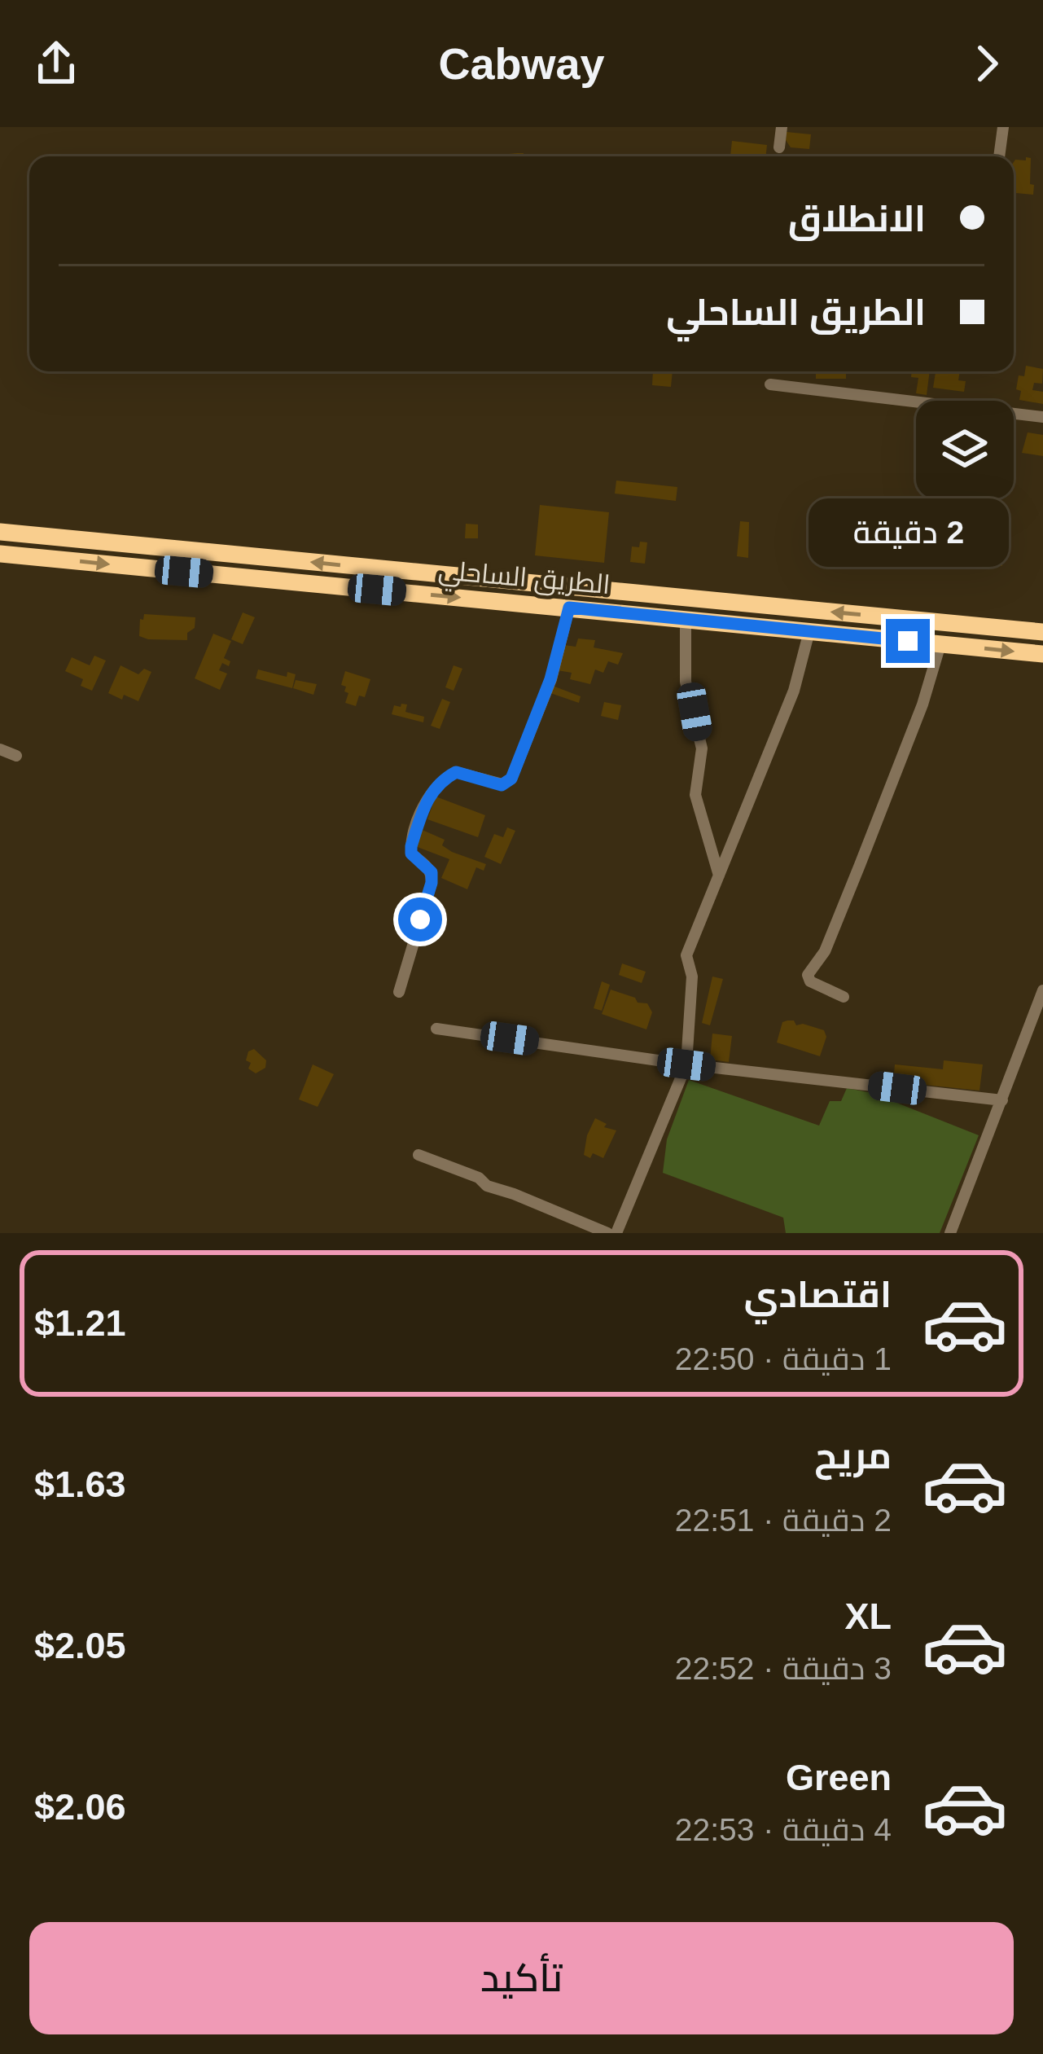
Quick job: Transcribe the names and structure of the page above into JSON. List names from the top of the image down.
{
  "streets": {
    "highway": ["الطريق الساحلي"]
  },
  "page": {
    "header": "Cabway",
    "banner": ["الانطلاق", "الطريق الساحلي"],
    "bubble": "2 دقيقة",
    "list": [
      {
        "name": "اقتصادي",
        "note": "1 دقيقة · 22:50",
        "value": "$1.21"
      },
      {
        "name": "مريح",
        "note": "2 دقيقة · 22:51",
        "value": "$1.63"
      },
      {
        "name": "XL",
        "note": "3 دقيقة · 22:52",
        "value": "$2.05"
      },
      {
        "name": "Green",
        "note": "4 دقيقة · 22:53",
        "value": "$2.06"
      }
    ],
    "buttons": "تأكيد"
  }
}
